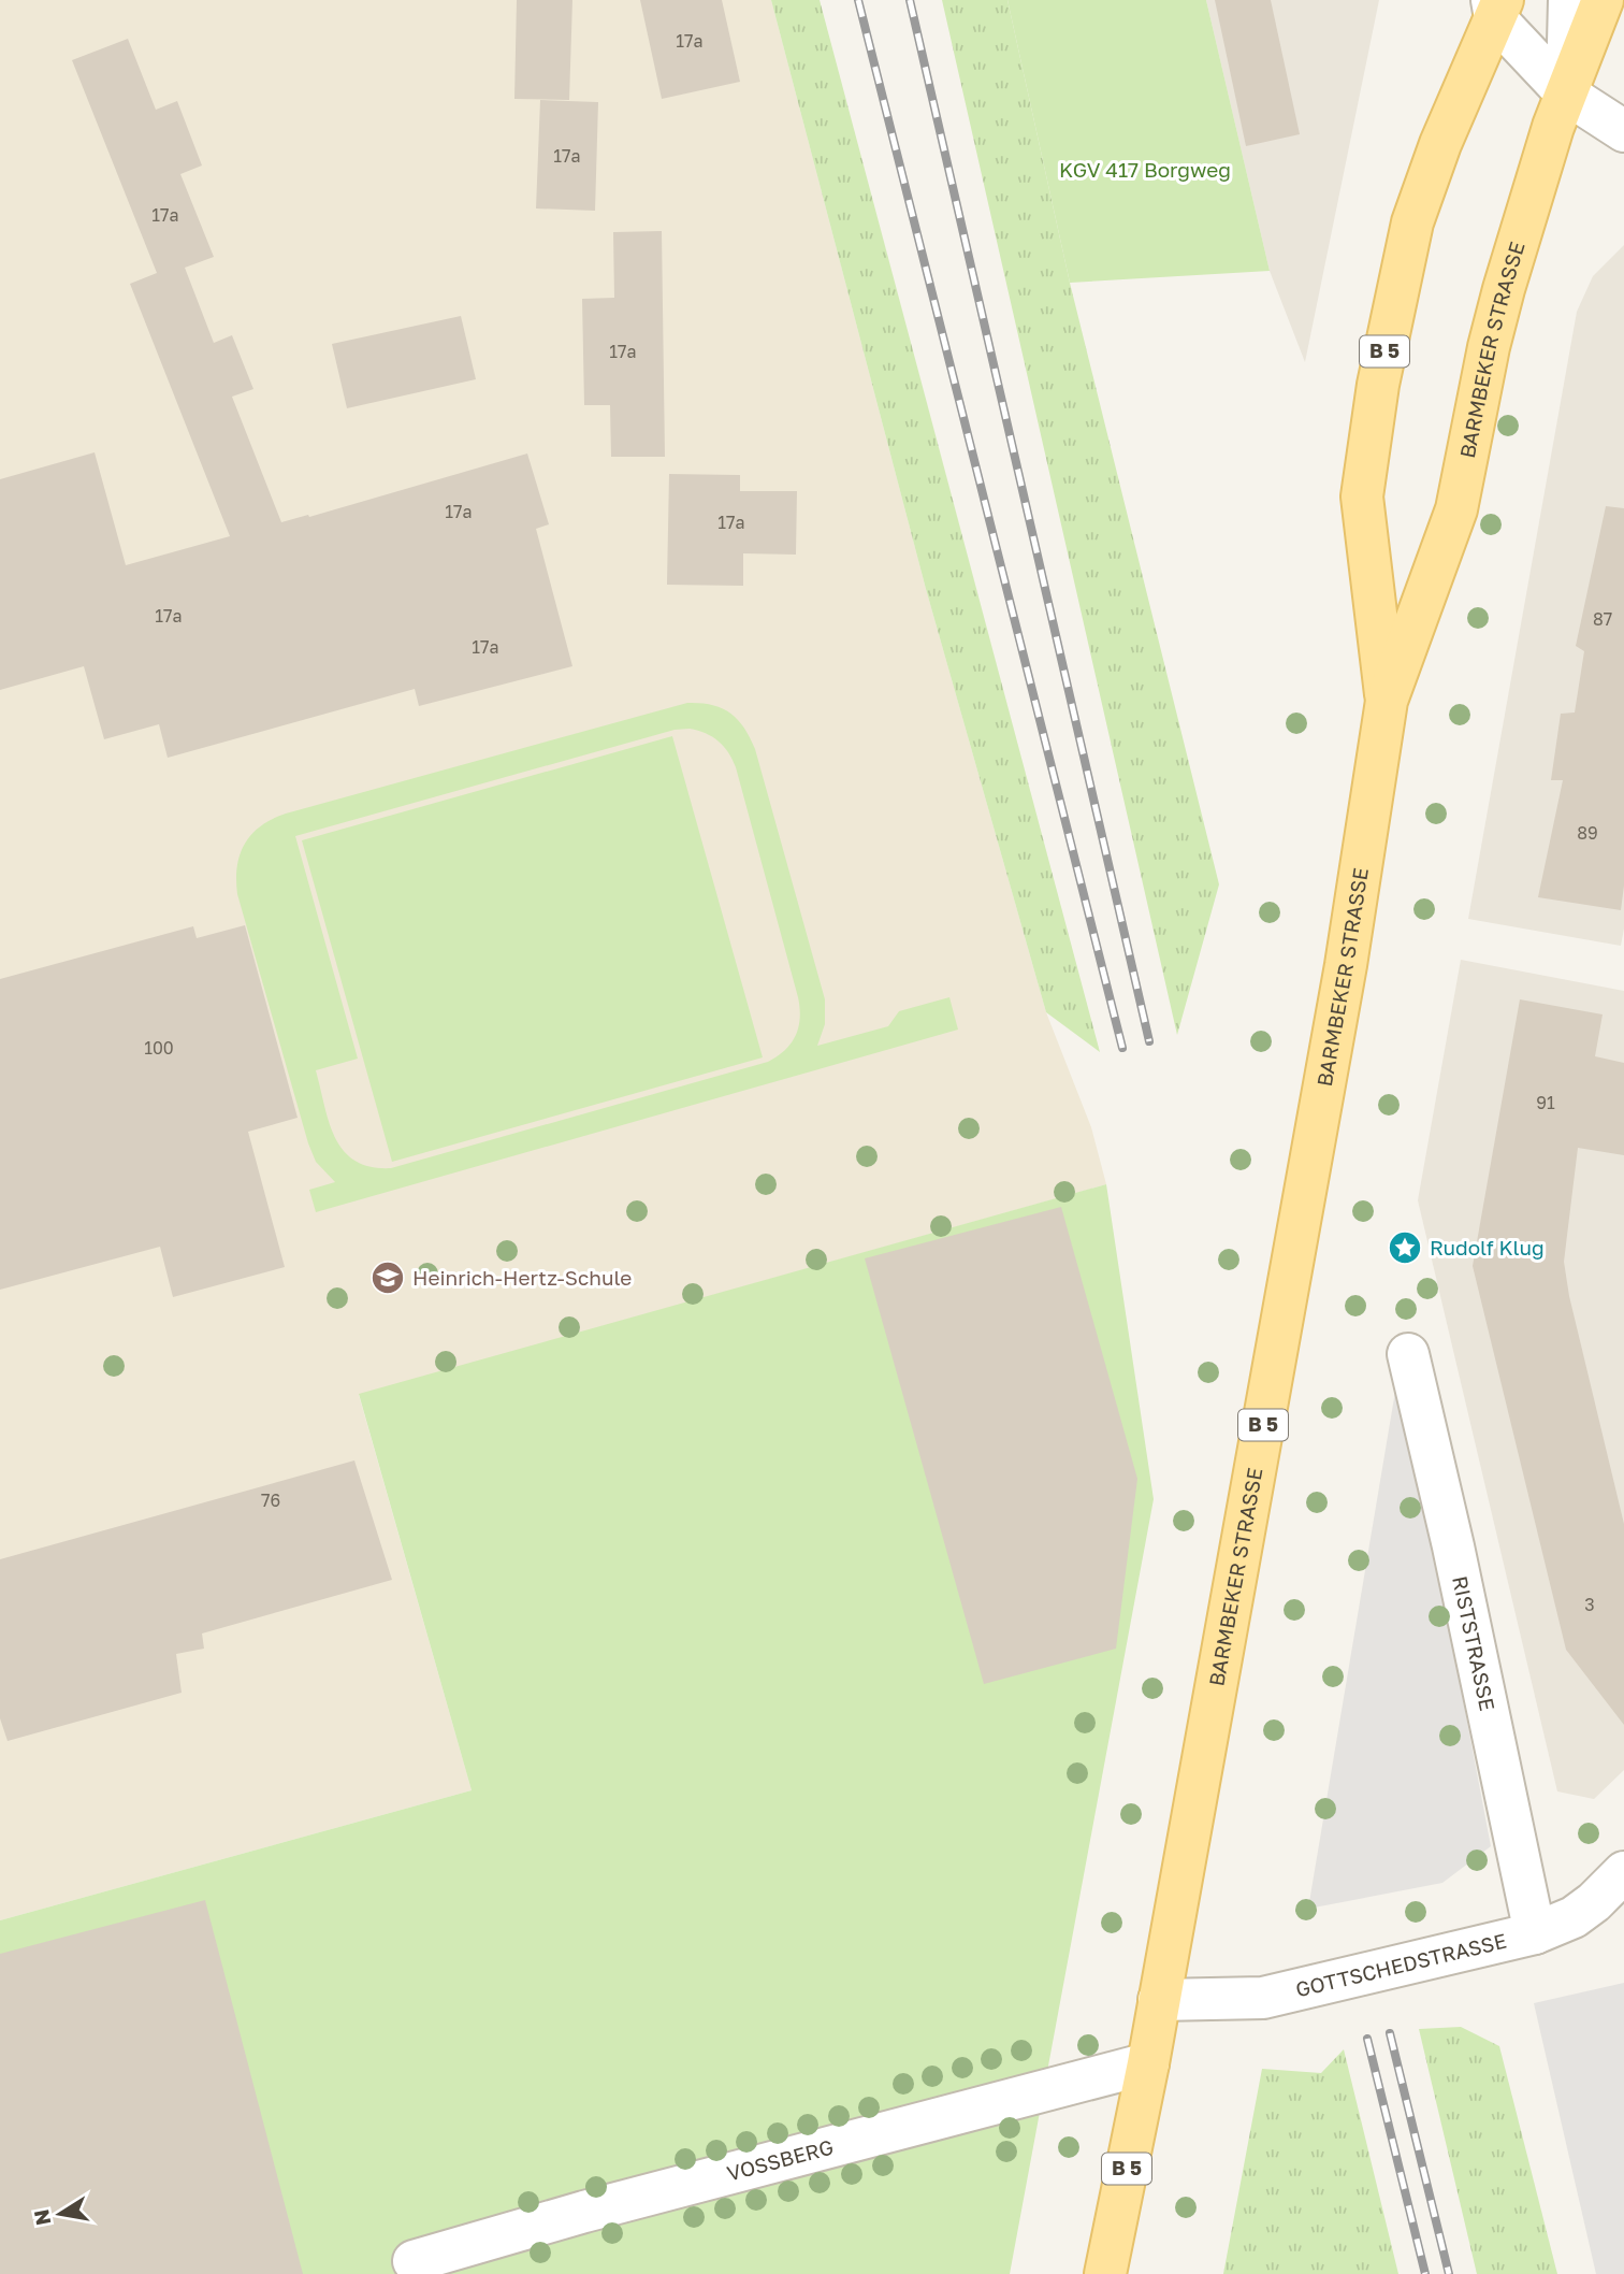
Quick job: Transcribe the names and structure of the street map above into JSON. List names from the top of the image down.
{
  "streets": {
    "main road": ["BARMBEKER STRASSE", "B 5"],
    "street": ["RISTSTRASSE", "GOTTSCHEDSTRASSE", "VOSSBERG"]
  },
  "crossings": [
    ["BARMBEKER STRASSE", "GOTTSCHEDSTRASSE"],
    ["BARMBEKER STRASSE", "VOSSBERG"],
    ["RISTSTRASSE", "GOTTSCHEDSTRASSE"]
  ],
  "parks": ["KGV 417 Borgweg"],
  "places": {
    "place": ["Rudolf Klug"],
    "school or university": ["Heinrich-Hertz-Schule"]
  },
  "house_numbers": [
    "17a",
    "17a",
    "17a",
    "17a",
    "17a",
    "17a",
    "17a",
    "87",
    "17a",
    "89",
    "100",
    "91",
    "76",
    "3"
  ],
  "north": "left"
}
